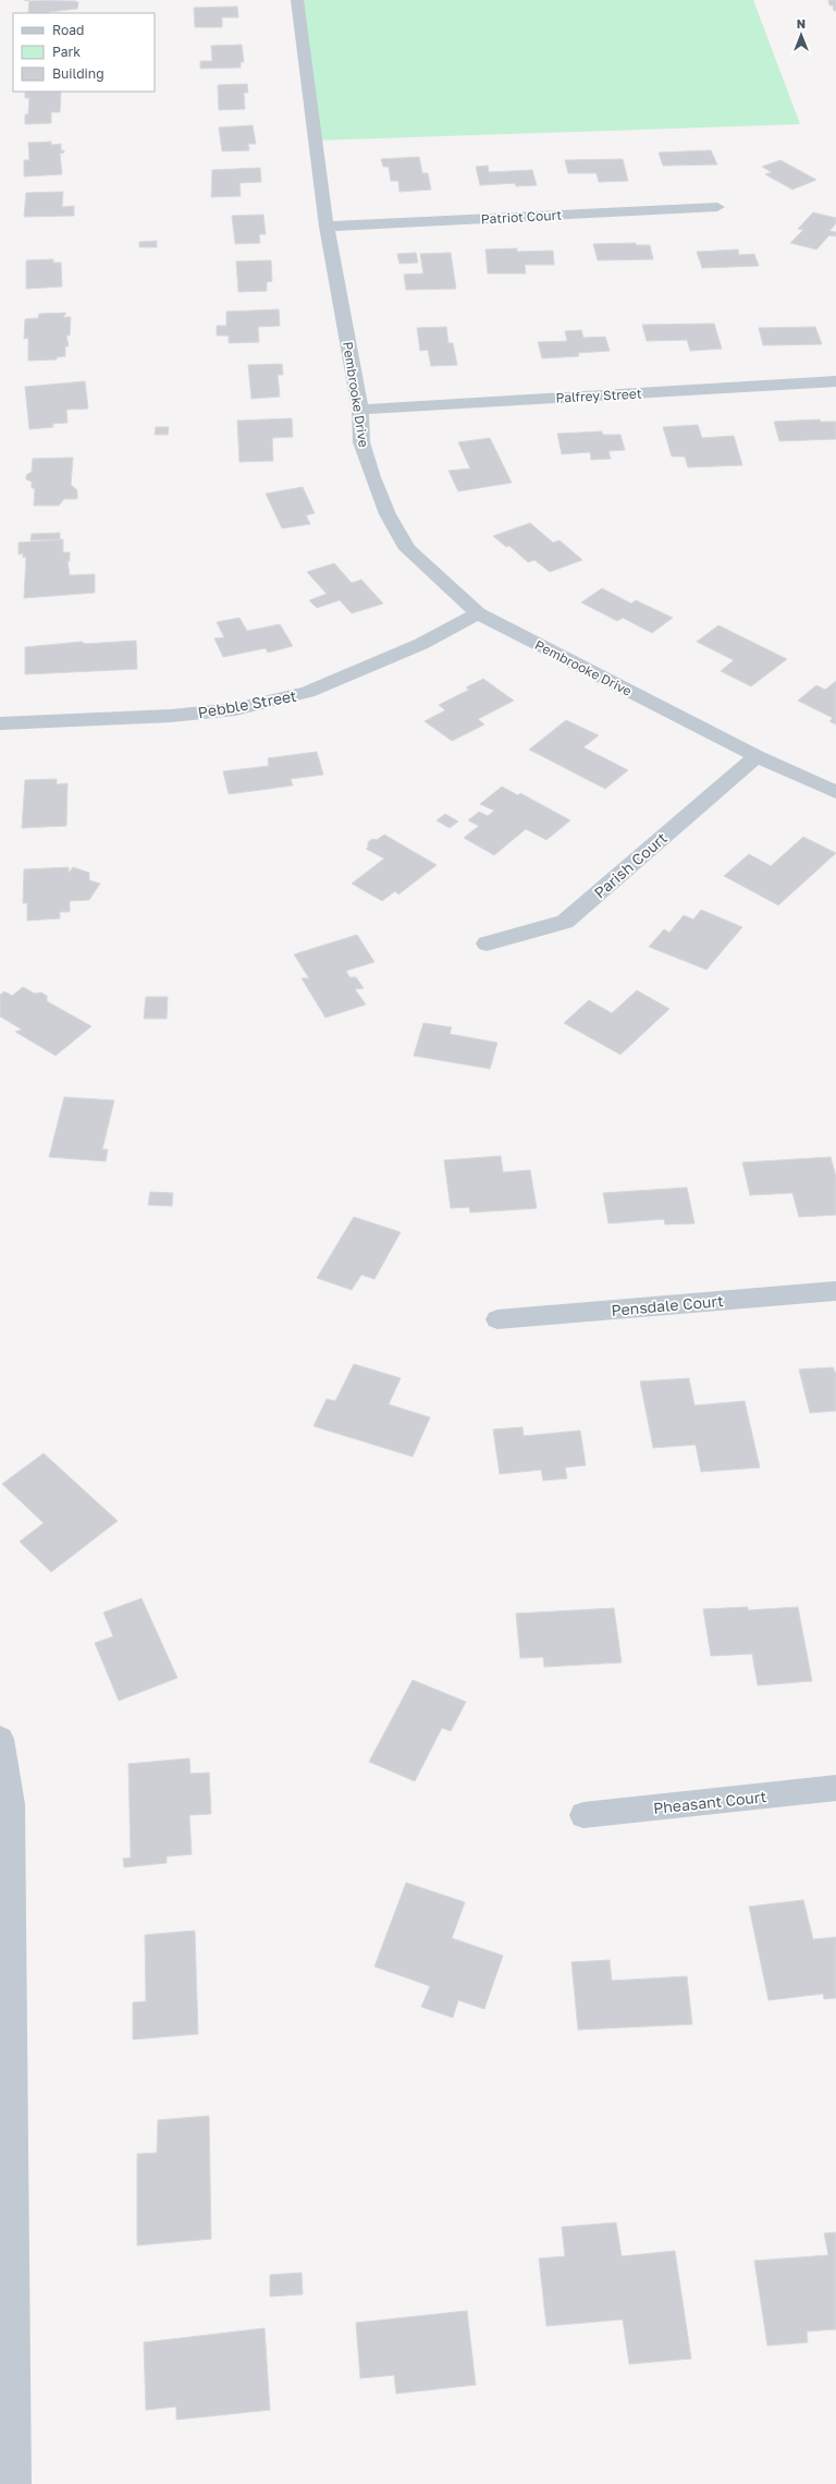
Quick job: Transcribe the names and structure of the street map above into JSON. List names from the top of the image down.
{
  "streets": {
    "street": [
      "Patriot Court",
      "Pembrooke Drive",
      "Palfrey Street",
      "Pebble Street",
      "Parish Court",
      "Pensdale Court",
      "Pheasant Court"
    ]
  },
  "crossings": [
    ["Patriot Court", "Pembrooke Drive"],
    ["Pembrooke Drive", "Palfrey Street"],
    ["Pembrooke Drive", "Pebble Street"],
    ["Pembrooke Drive", "Parish Court"]
  ],
  "legend": ["Road", "Park", "Building"],
  "north": "top"
}
